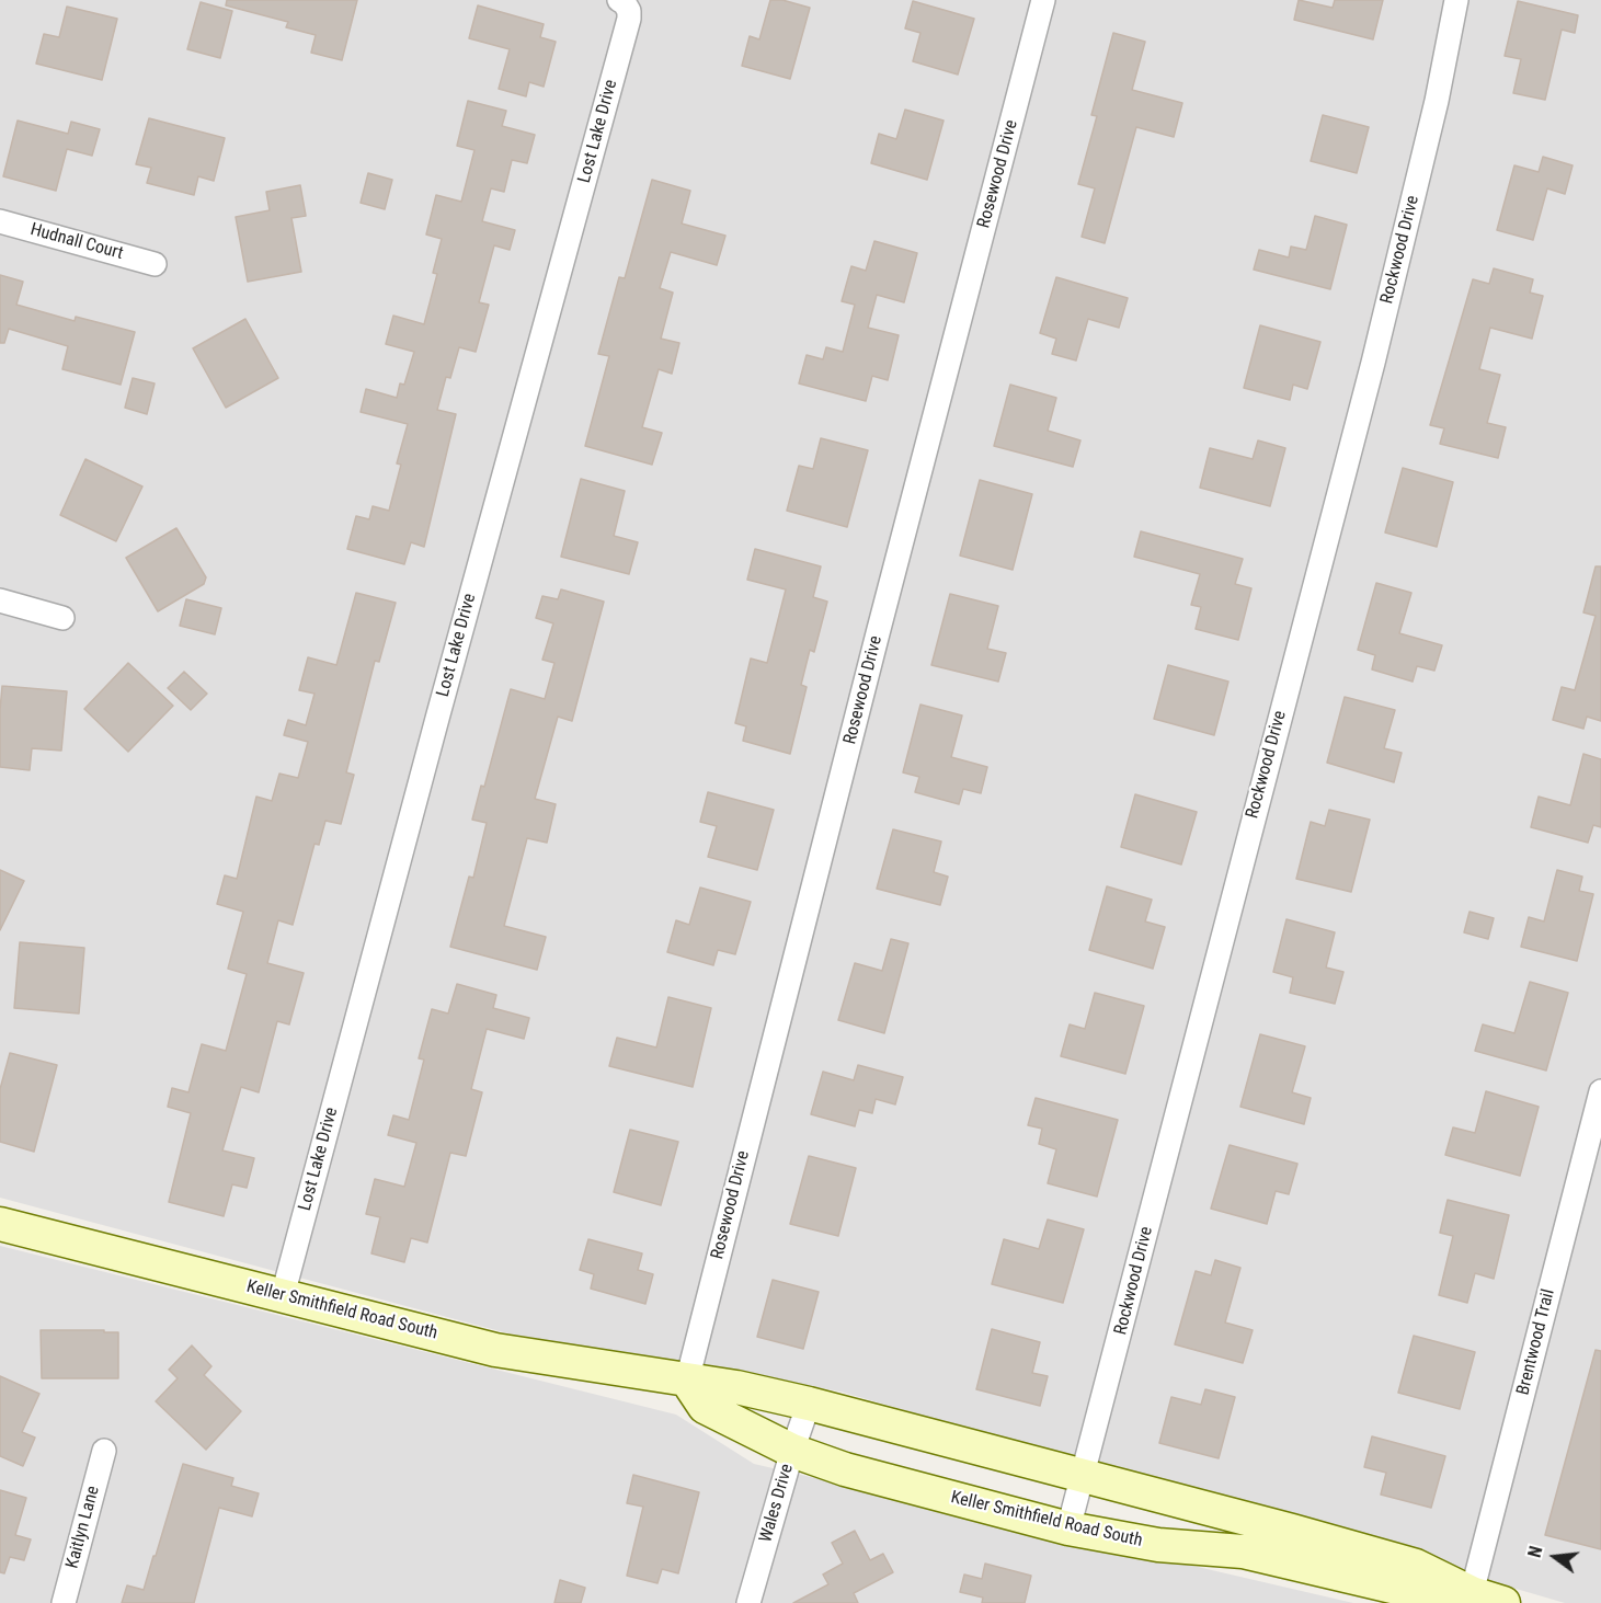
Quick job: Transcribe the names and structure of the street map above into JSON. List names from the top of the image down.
{
  "streets": {
    "main road": ["Keller Smithfield Road South"],
    "street": [
      "Lost Lake Drive",
      "Rosewood Drive",
      "Hudnall Court",
      "Rockwood Drive",
      "Brentwood Trail",
      "Wales Drive",
      "Kaitlyn Lane"
    ]
  },
  "crossings": [
    ["Lost Lake Drive", "Keller Smithfield Road South"],
    ["Rosewood Drive", "Keller Smithfield Road South"],
    ["Rockwood Drive", "Keller Smithfield Road South"],
    ["Keller Smithfield Road South", "Brentwood Trail"],
    ["Keller Smithfield Road South", "Wales Drive"]
  ],
  "north": "left"
}
